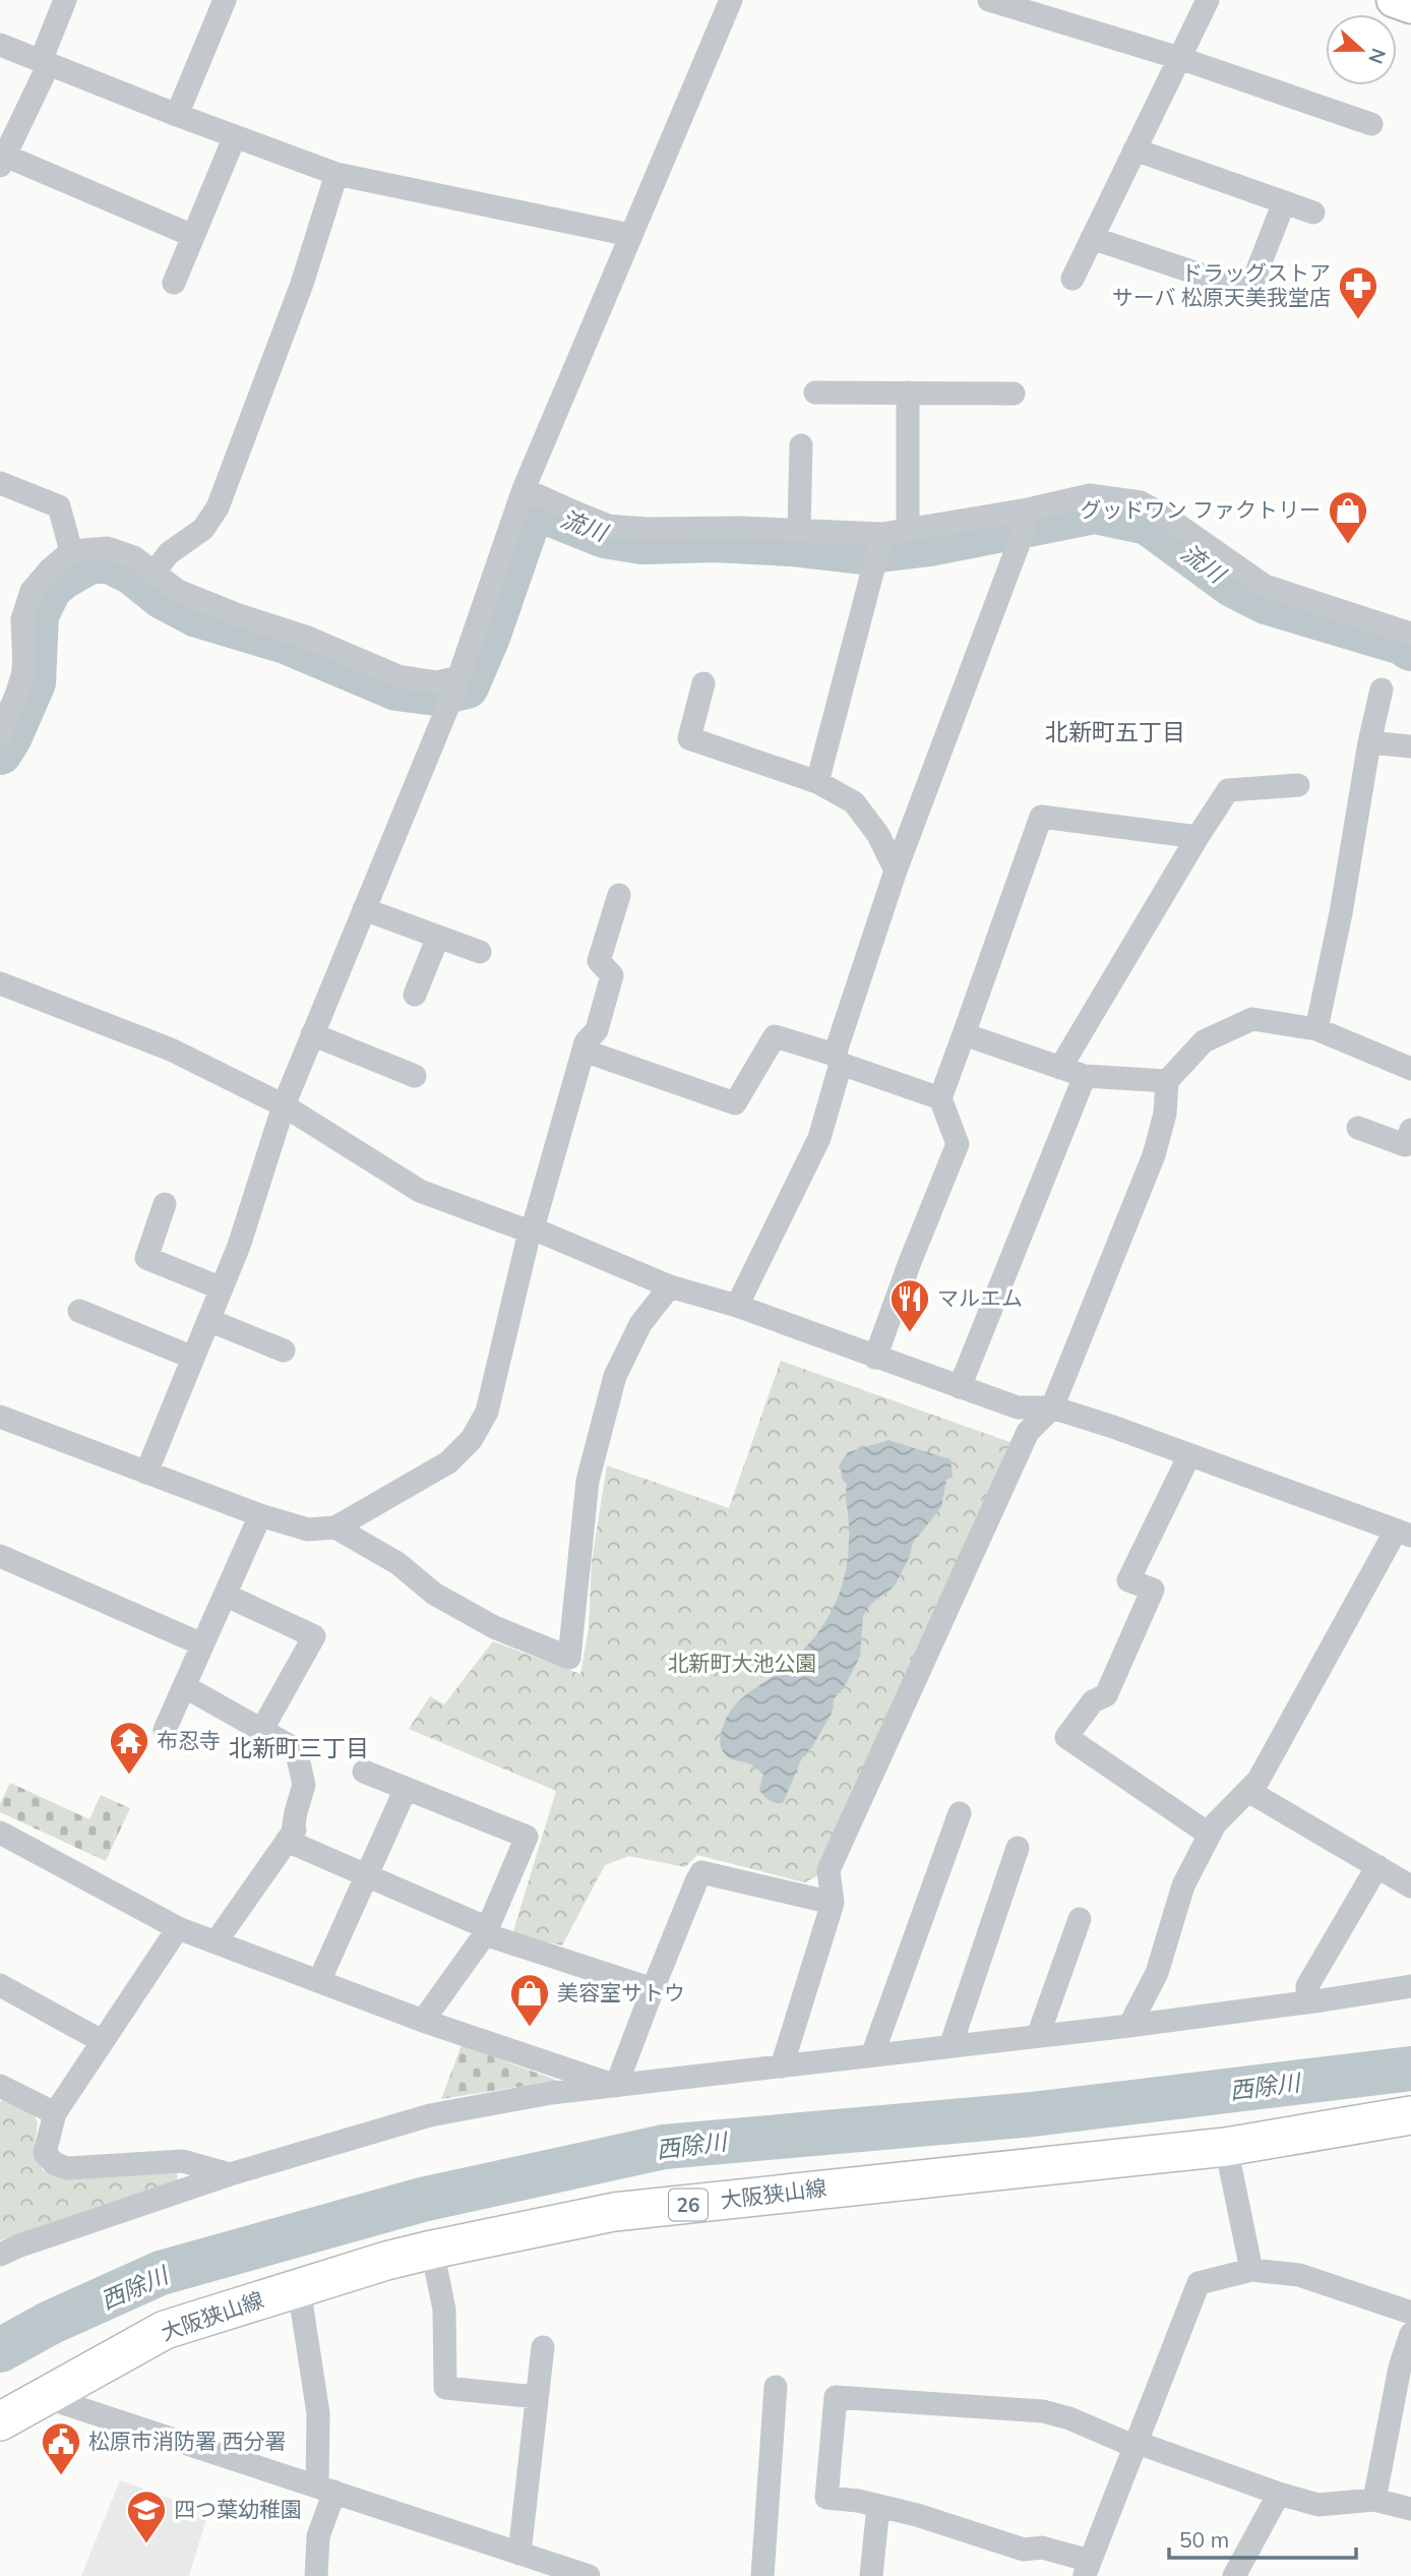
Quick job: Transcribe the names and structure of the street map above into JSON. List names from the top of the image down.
{
  "streets": {
    "main road": ["大阪狭山線", "26"]
  },
  "districts": ["北新町五丁目", "北新町三丁目"],
  "water": ["流川", "西除川"],
  "parks": ["北新町大池公園"],
  "places": {
    "pharmacy": ["ドラッグストア サーバ 松原天美我堂店"],
    "shop": ["グッドワン ファクトリー", "美容室サトウ"],
    "restaurant": ["マルエム"],
    "temple": ["布忍寺"],
    "public building": ["松原市消防署 西分署"],
    "school or university": ["四つ葉幼稚園"]
  },
  "scale_bar": "50 m",
  "north": "right"
}
